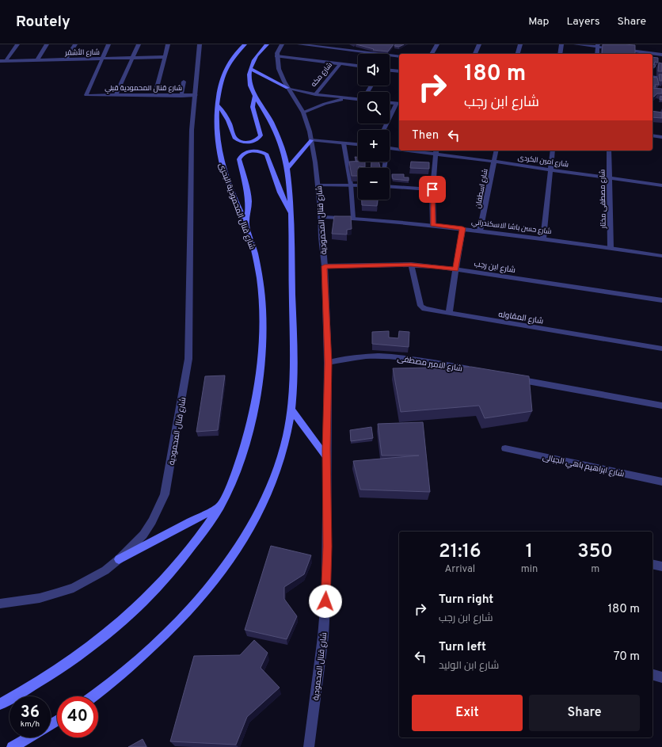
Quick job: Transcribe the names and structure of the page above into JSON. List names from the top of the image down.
{
  "streets": {
    "main road": ["شارع قنال المحمودية البحرى"],
    "street": [
      "شارع الأشقر",
      "شارع مكه",
      "شارع قنال المحمودية قبلي",
      "شارع امين الكردى",
      "شارع اسطفان",
      "شارع مصطفى مختار",
      "شارع قنال المحمودية",
      "شارع حسن باشا الاسكندراني",
      "شارع ابن رجب",
      "شارع المقاوله",
      "شارع الامير مصطفى",
      "شارع ابراهيم باهي الجبالى"
    ]
  },
  "crossings": [
    ["شارع الأشقر", "شارع قنال المحمودية قبلي"],
    ["شارع قنال المحمودية قبلي", "شارع قنال المحمودية"],
    ["شارع امين الكردى", "شارع اسطفان"],
    ["شارع امين الكردى", "شارع مصطفى مختار"],
    ["شارع اسطفان", "شارع حسن باشا الاسكندراني"],
    ["شارع مصطفى مختار", "شارع حسن باشا الاسكندراني"],
    ["شارع قنال المحمودية", "شارع حسن باشا الاسكندراني"],
    ["شارع قنال المحمودية", "شارع ابن رجب"],
    ["شارع قنال المحمودية", "شارع الامير مصطفى"],
    ["شارع ابن رجب", "شارع المقاوله"]
  ],
  "page": {
    "header": "Routely",
    "nav": ["Map", "Layers", "Share"],
    "map_buttons": ["+", "−"],
    "turn": ["180 m", "شارع ابن رجب"],
    "then": "Then",
    "eta": [
      "21:16",
      "Arrival",
      "1",
      "min",
      "350",
      "m"
    ],
    "list": [
      {
        "name": "Turn right",
        "note": "شارع ابن رجب",
        "value": "180 m"
      },
      {
        "name": "Turn left",
        "note": "شارع ابن الوليد",
        "value": "70 m"
      }
    ],
    "buttons": ["Exit", "Share"],
    "speed": "36 km/h",
    "limit": "40"
  }
}
